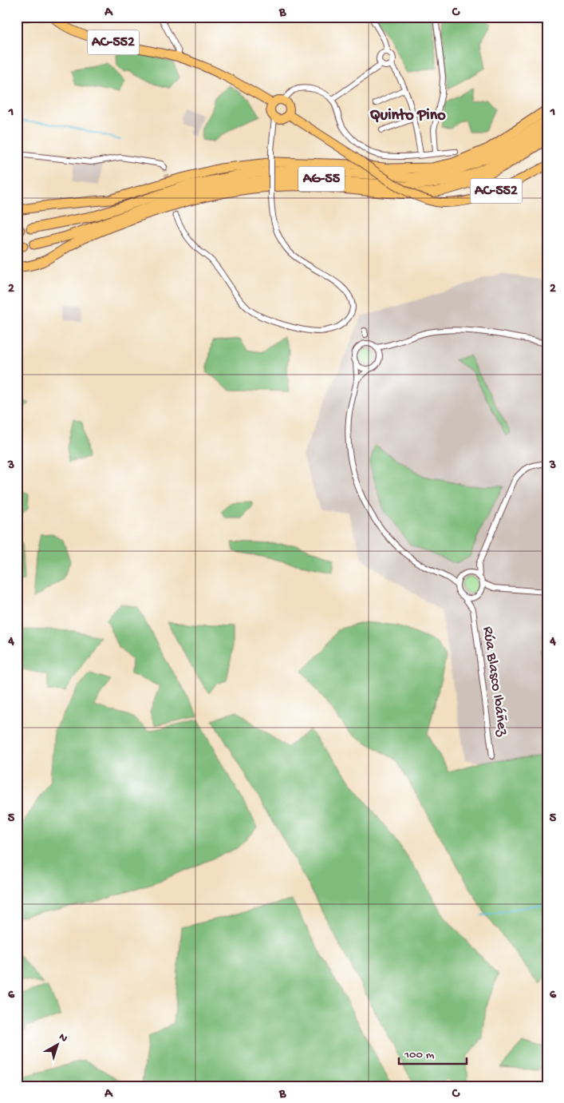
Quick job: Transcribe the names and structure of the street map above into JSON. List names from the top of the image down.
{
  "streets": {
    "highway": ["AG-55"],
    "main road": ["AC-552"],
    "street": ["Rúa Blasco Ibáñez"]
  },
  "districts": ["Quinto Pino"],
  "scale_bar": "100 m",
  "north": "top right",
  "grid": {
    "columns": ["A", "B", "C"],
    "rows": [
      "1",
      "2",
      "3",
      "4",
      "5",
      "6"
    ]
  }
}
